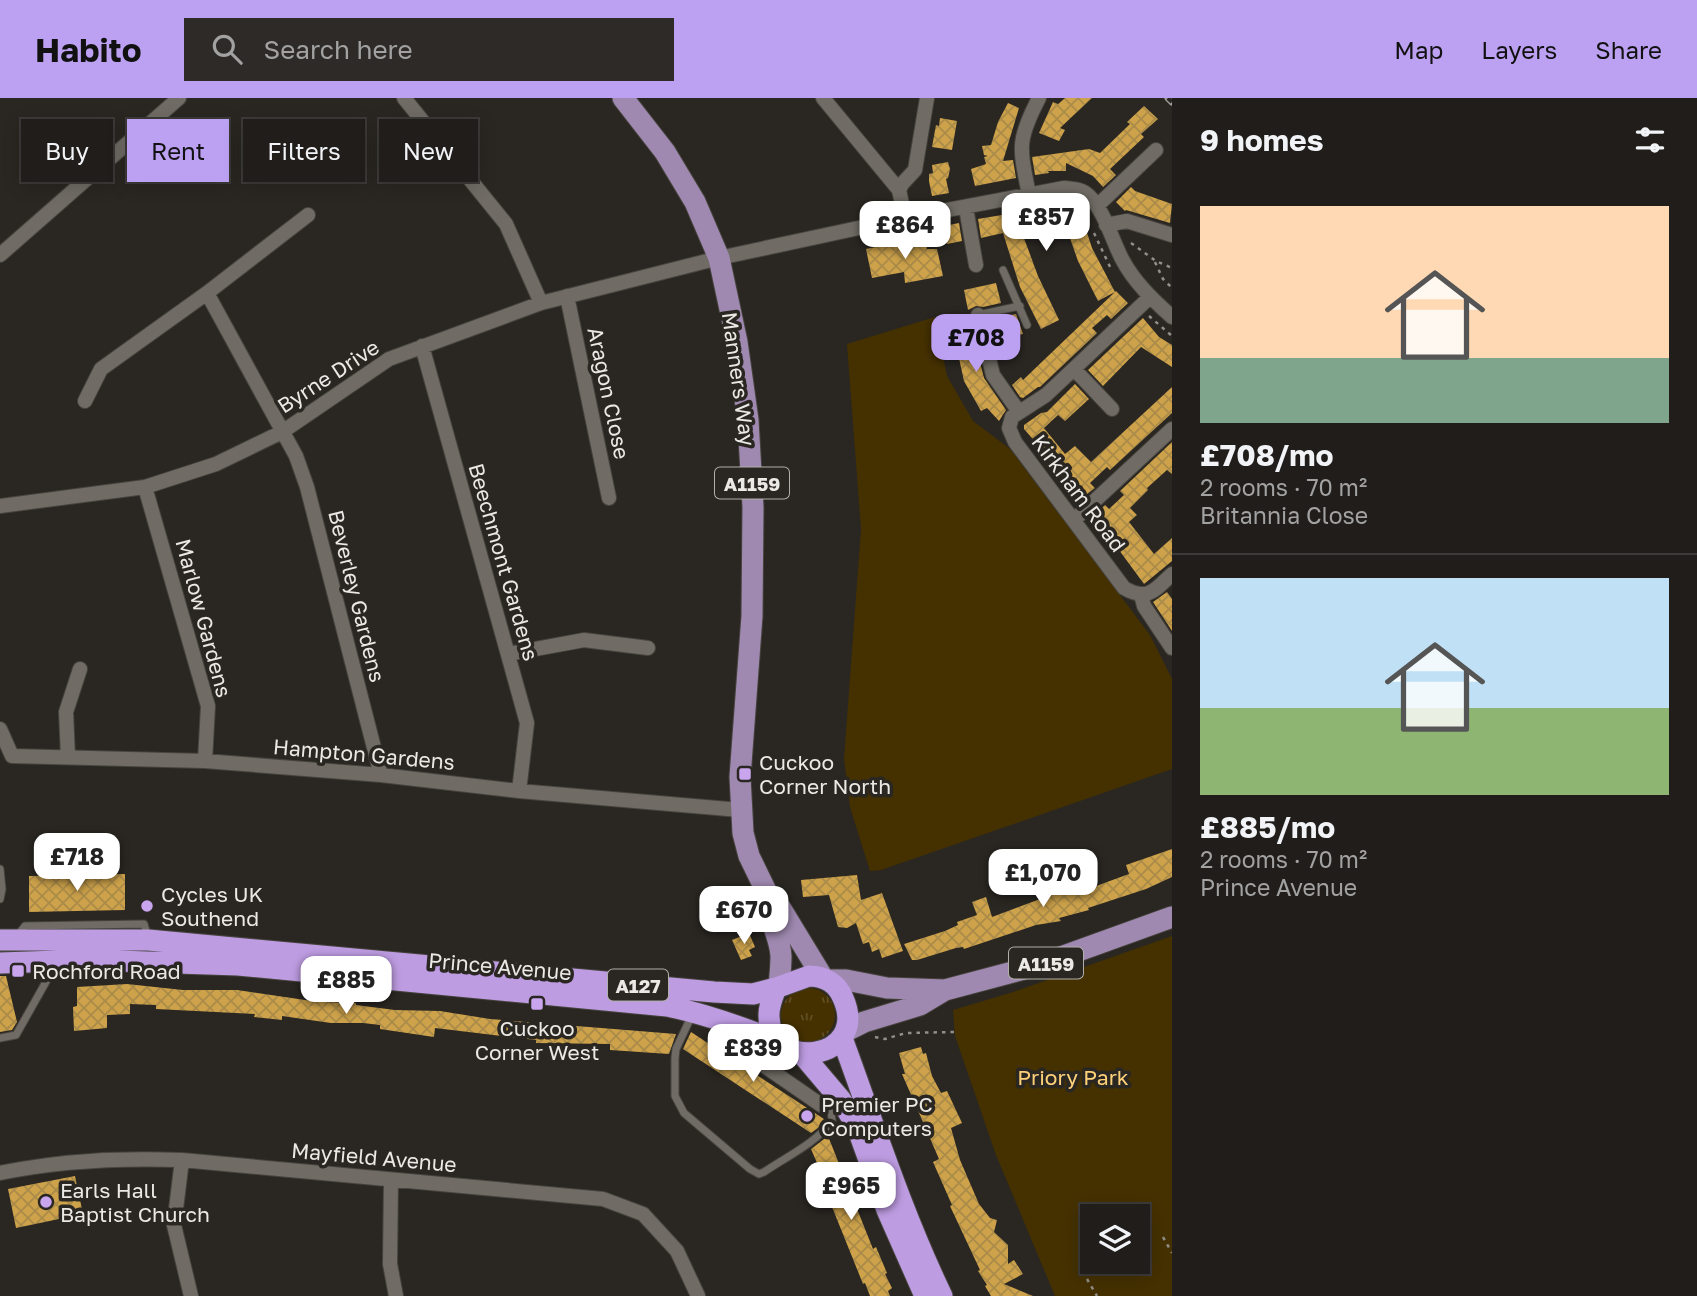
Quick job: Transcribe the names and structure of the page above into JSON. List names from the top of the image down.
{
  "streets": {
    "highway": ["Prince Avenue", "A127"],
    "main road": ["Manners Way", "A1159"],
    "street": [
      "Byrne Drive",
      "Aragon Close",
      "Kirkham Road",
      "Beechmont Gardens",
      "Beverley Gardens",
      "Marlow Gardens",
      "Hampton Gardens",
      "Mayfield Avenue"
    ]
  },
  "crossings": [
    ["Byrne Drive", "Manners Way"],
    ["Byrne Drive", "Aragon Close"],
    ["Byrne Drive", "Beechmont Gardens"],
    ["Byrne Drive", "Beverley Gardens"],
    ["Byrne Drive", "Marlow Gardens"],
    ["Manners Way", "A1159"],
    ["Manners Way", "Hampton Gardens"],
    ["Manners Way", "Prince Avenue"],
    ["A1159", "Prince Avenue"],
    ["Beechmont Gardens", "Hampton Gardens"],
    ["Beverley Gardens", "Hampton Gardens"],
    ["Marlow Gardens", "Hampton Gardens"]
  ],
  "parks": ["Priory Park"],
  "places": {
    "transit": ["Cuckoo Corner North", "Rochford Road", "Cuckoo Corner West"],
    "other": ["Cycles UK Southend", "Premier PC Computers", "Earls Hall Baptist Church"]
  },
  "page": {
    "header": "Habito",
    "search": "Search here",
    "nav": ["Map", "Layers", "Share"],
    "heading": "9 homes",
    "chip": [
      "Buy",
      "Rent",
      "Filters",
      "New"
    ],
    "list": [
      {
        "name": "£708/mo",
        "note": "2 rooms · 70 m² · Britannia Close"
      },
      {
        "name": "£885/mo",
        "note": "2 rooms · 70 m² · Prince Avenue"
      }
    ],
    "price": [
      "£857",
      "£864",
      "£708",
      "£718",
      "£1,070",
      "£670",
      "£885",
      "£839",
      "£965"
    ]
  }
}
